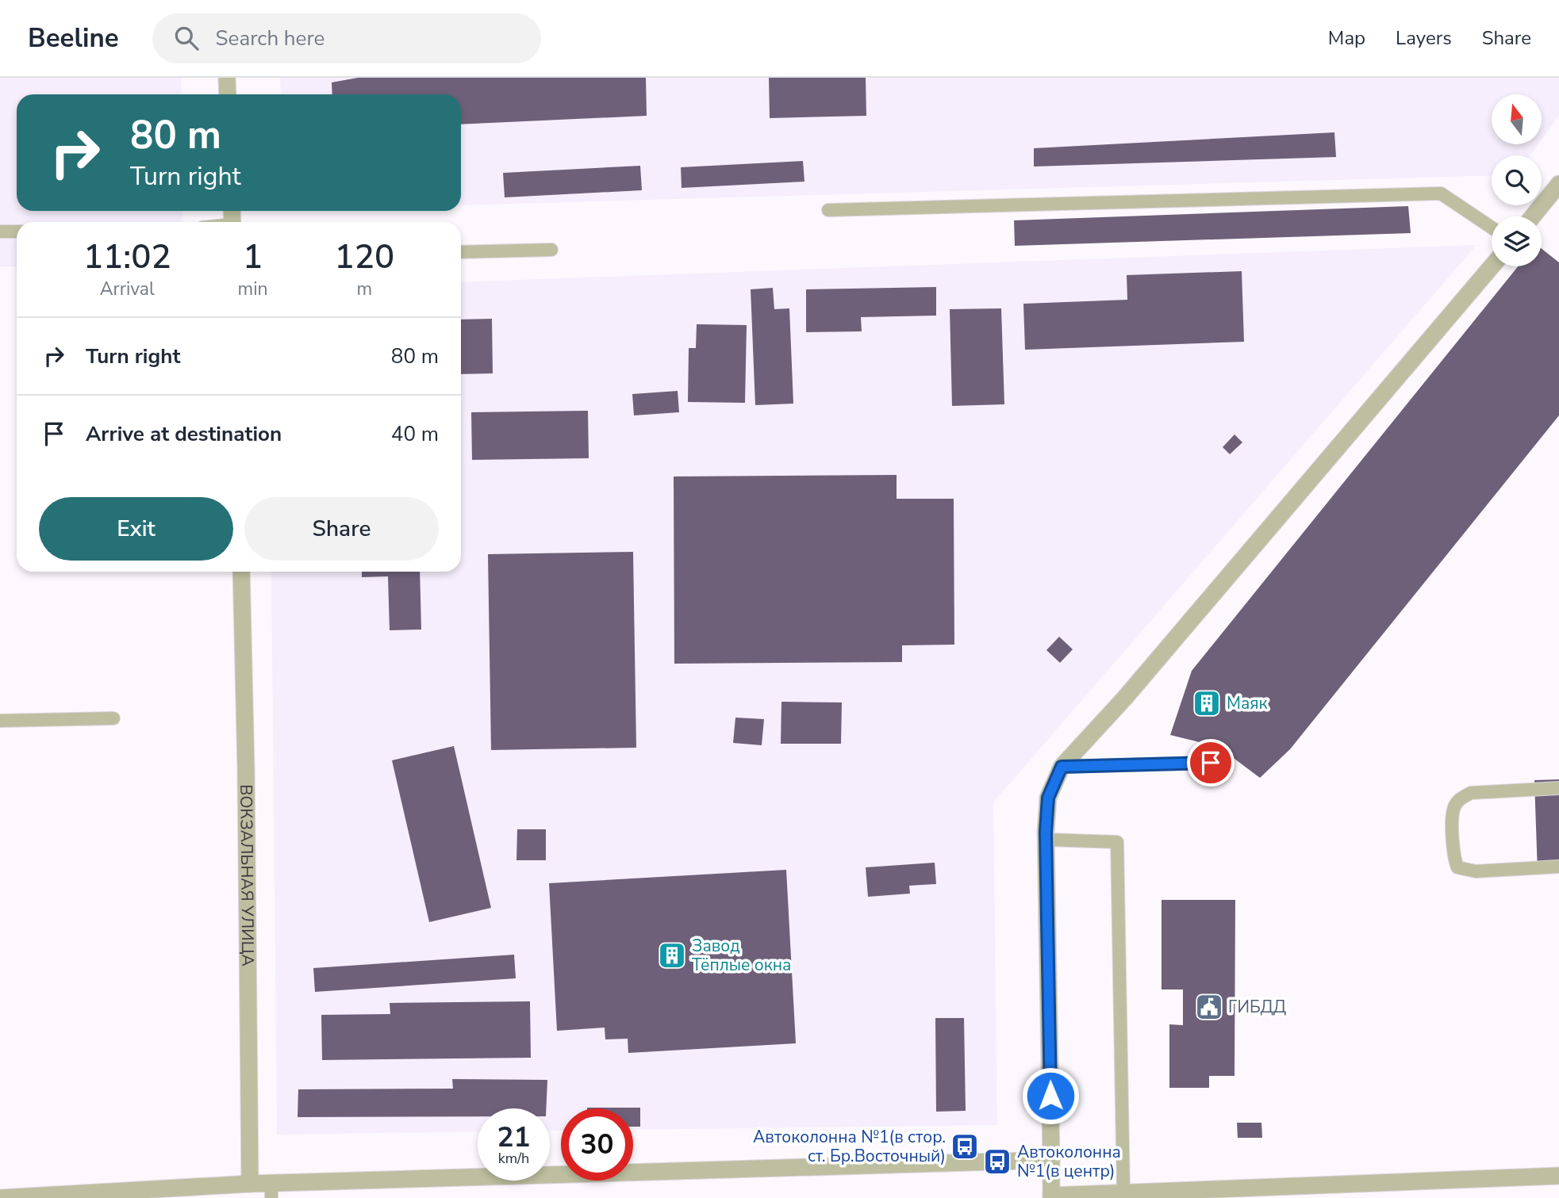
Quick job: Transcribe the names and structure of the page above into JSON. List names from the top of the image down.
{
  "streets": {
    "street": ["ВОКЗАЛЬНАЯ УЛИЦА"]
  },
  "places": {
    "building": ["Маяк", "Завод Тёплые окна"],
    "public building": ["ГИБДД"],
    "bus stop": ["Автоколонна №1(в стор. ст. Бр.Восточный)", "Автоколонна №1(в центр)"]
  },
  "north": "top",
  "page": {
    "header": "Beeline",
    "search": "Search here",
    "nav": ["Map", "Layers", "Share"],
    "turn": ["80 m", "Turn right"],
    "eta": [
      "11:02",
      "Arrival",
      "1",
      "min",
      "120",
      "m"
    ],
    "list": [
      {
        "name": "Turn right",
        "value": "80 m"
      },
      {
        "name": "Arrive at destination",
        "value": "40 m"
      }
    ],
    "buttons": ["Exit", "Share"],
    "speed": "21 km/h",
    "limit": "30"
  }
}
